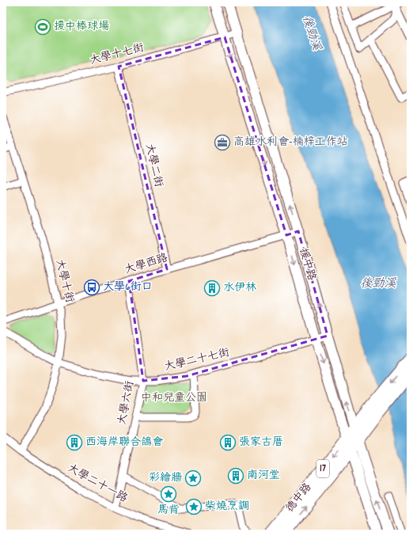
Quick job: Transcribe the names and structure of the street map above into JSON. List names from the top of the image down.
{
  "streets": {
    "main road": ["17", "德中路"],
    "street": [
      "大學十七街",
      "大學二街",
      "大學西路",
      "援中路",
      "大學十街",
      "大學二十七街",
      "大學六街",
      "大學二十一路"
    ]
  },
  "crossings": [
    ["大學十七街", "大學二街"],
    ["大學十七街", "援中路"],
    ["大學二街", "大學西路"],
    ["大學西路", "援中路"],
    ["大學西路", "大學十街"],
    ["大學西路", "大學六街"],
    ["援中路", "大學二十七街"],
    ["援中路", "德中路"],
    ["大學十街", "大學二十七街"],
    ["大學十街", "大學二十一路"],
    ["大學二十七街", "大學六街"],
    ["大學六街", "大學二十一路"]
  ],
  "water": ["後勁溪"],
  "parks": ["中和兒童公園"],
  "places": {
    "sports": ["援中棒球場"],
    "office": ["高雄水利會-楠梓工作站"],
    "bus stop": ["大學6街口"],
    "building": [
      "水伊林",
      "西海岸聯合鴿會",
      "張家古厝",
      "南河堂"
    ],
    "place": ["彩繪牆", "馬背", "柴燒烹調"]
  }
}
